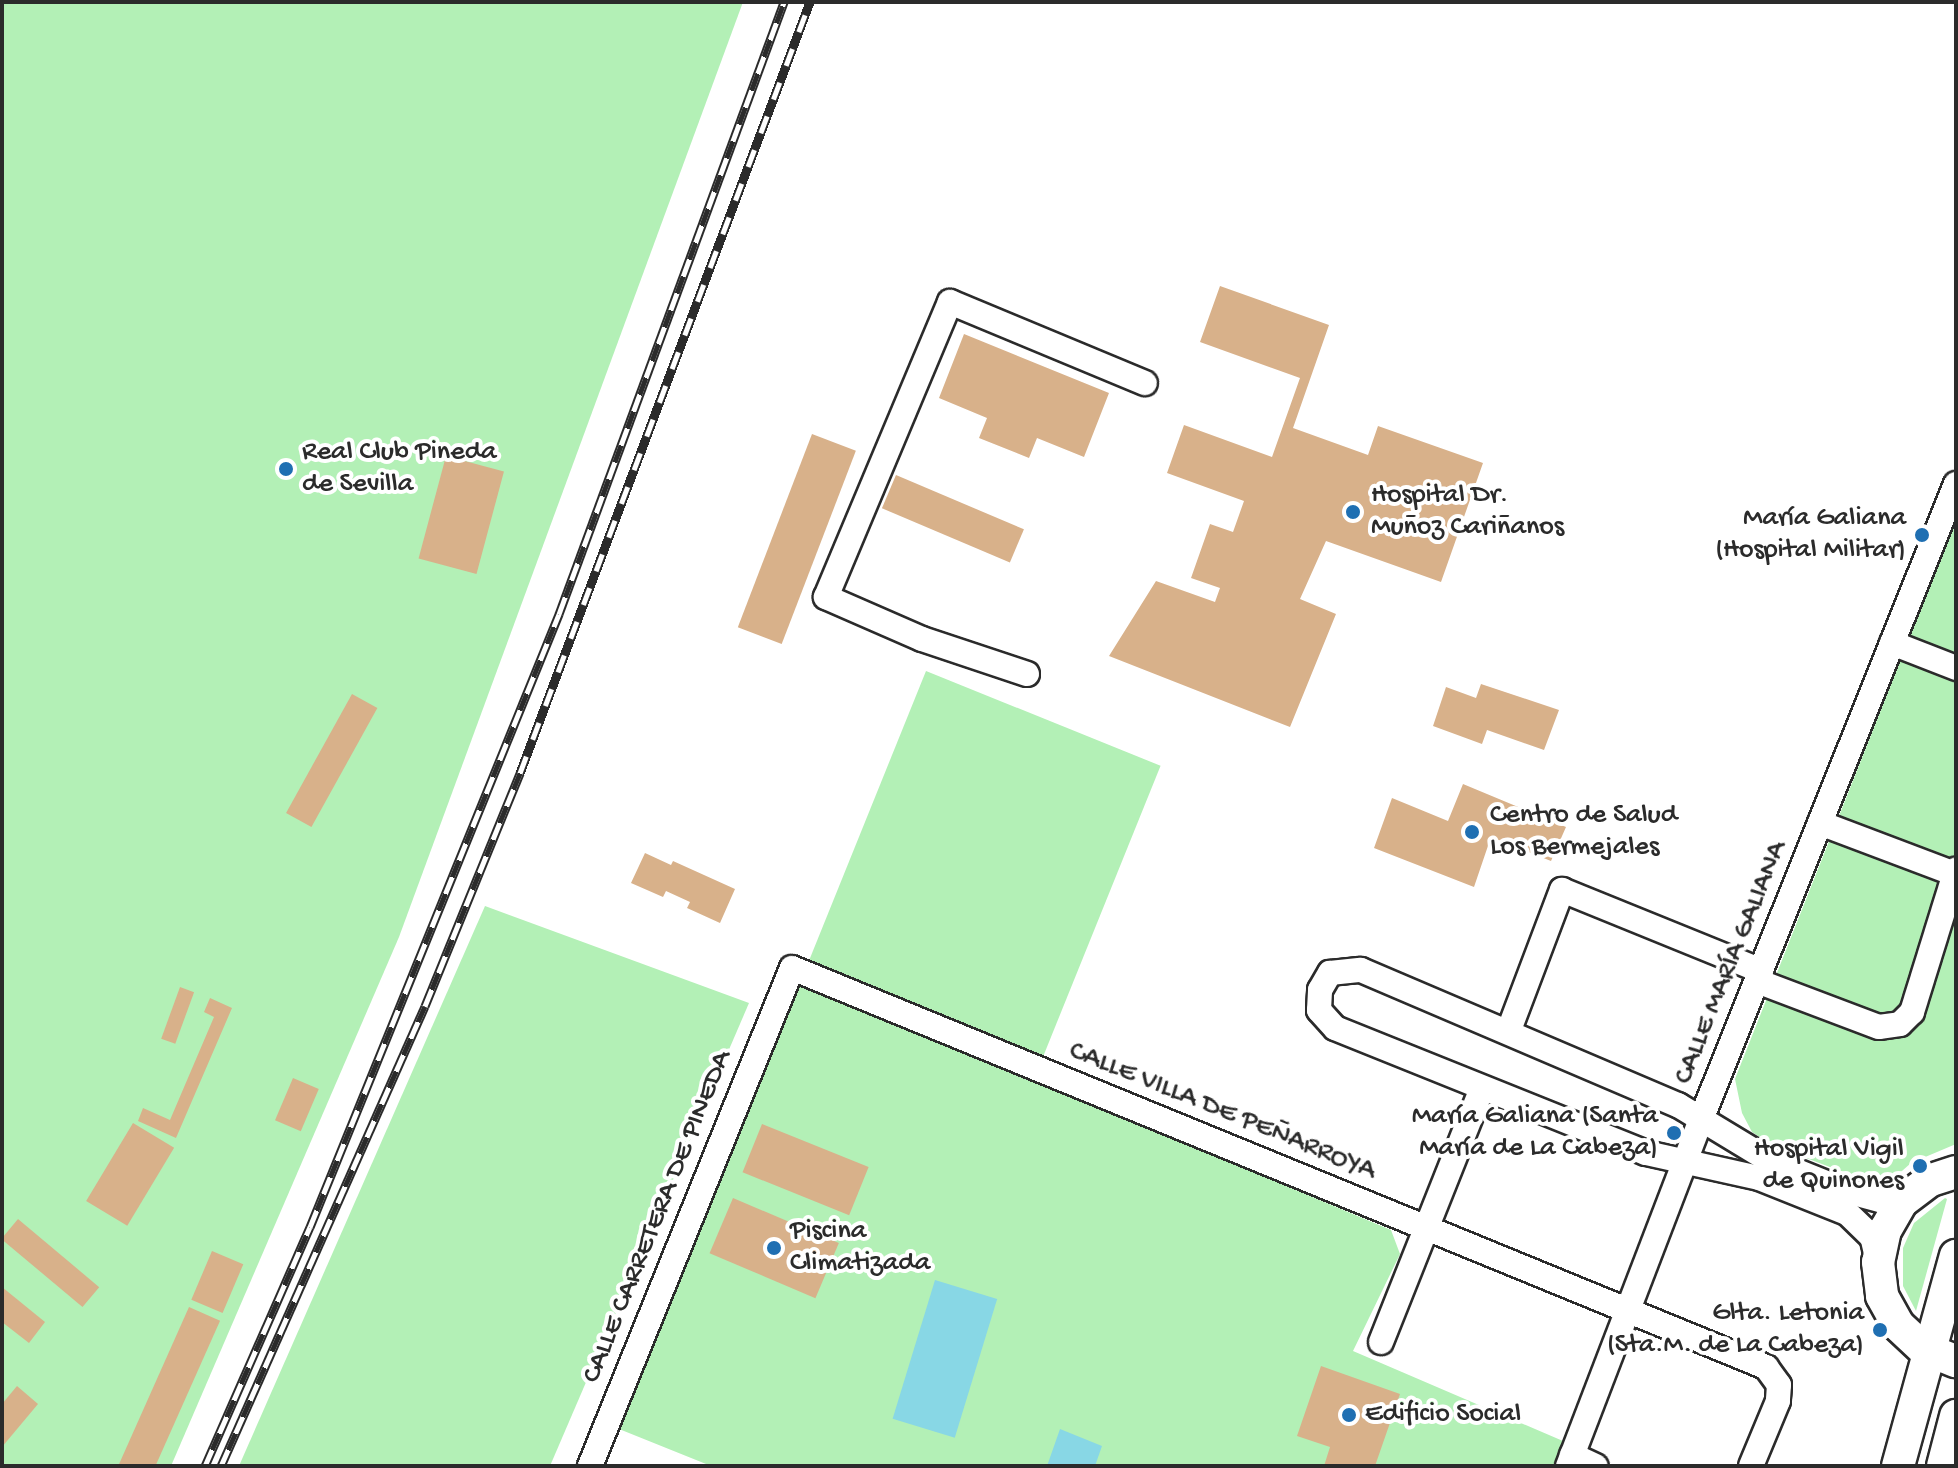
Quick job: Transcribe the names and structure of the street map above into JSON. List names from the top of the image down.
{
  "streets": {
    "street": ["CALLE MARÍA GALIANA", "CALLE VILLA DE PEÑARROYA", "CALLE CARRETERA DE PINEDA"]
  },
  "crossings": [
    ["CALLE MARÍA GALIANA", "CALLE VILLA DE PEÑARROYA"],
    ["CALLE VILLA DE PEÑARROYA", "CALLE CARRETERA DE PINEDA"]
  ],
  "places": [
    "Real Club Pineda de Sevilla",
    "Hospital Dr. Muñoz Cariñanos",
    "María Galiana (Hospital Militar)",
    "Centro de Salud Los Bermejales",
    "María Galiana (Santa María de La Cabeza)",
    "Hospital Vigil de Quinones",
    "Piscina Climatizada",
    "Glta. Letonia (Sta.M. de La Cabeza)",
    "Edificio Social"
  ]
}
